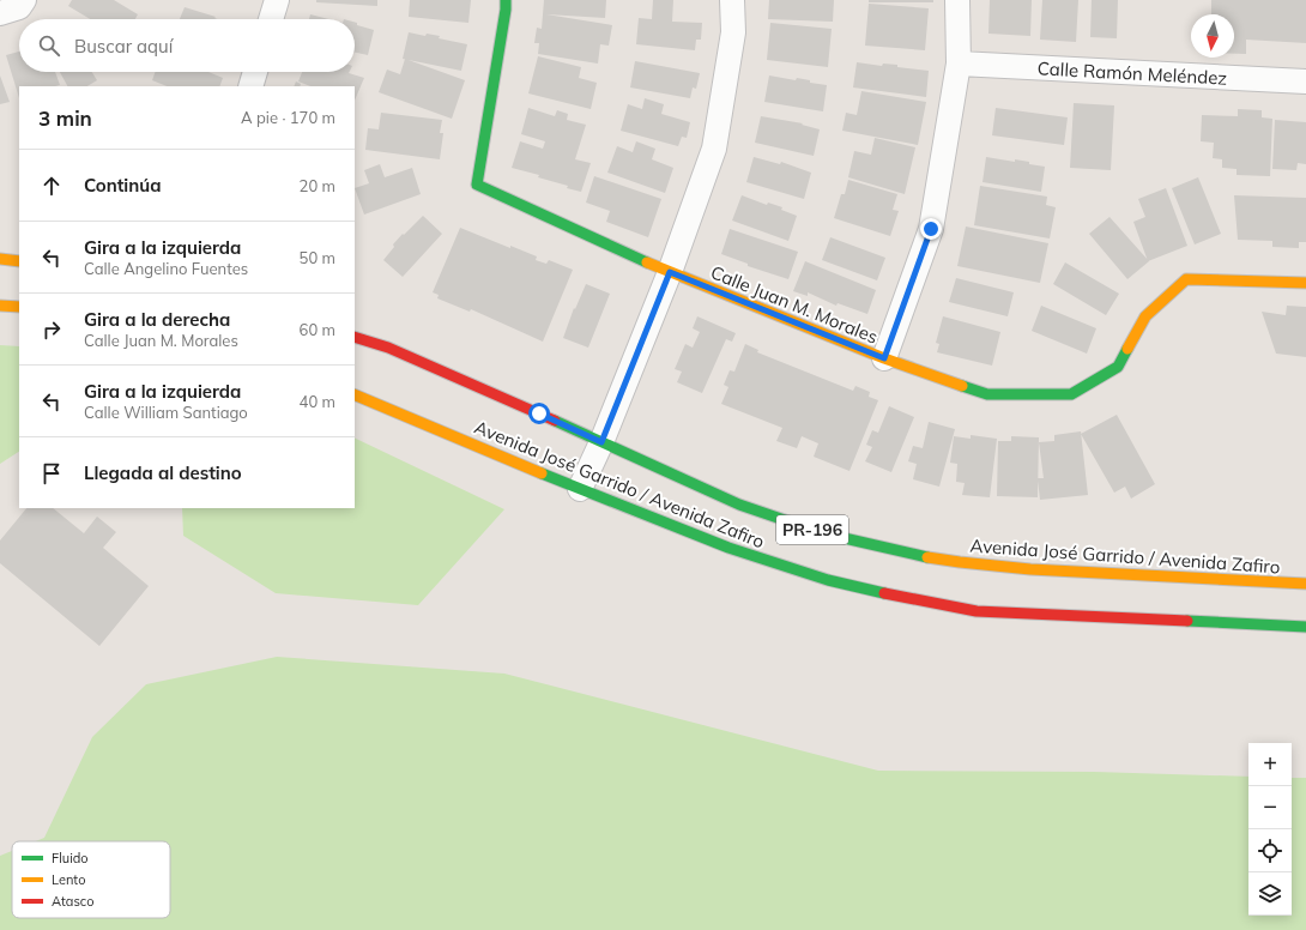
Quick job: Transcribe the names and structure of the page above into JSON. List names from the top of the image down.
{
  "streets": {
    "main road": ["Calle Juan M. Morales", "Avenida José Garrido / Avenida Zafiro", "PR-196"],
    "street": ["Calle Ramón Meléndez"]
  },
  "legend": ["Fluido", "Lento", "Atasco"],
  "north": "bottom",
  "page": {
    "search": "Buscar aquí",
    "heading": ["3 min", "A pie · 170 m"],
    "list": [
      ["Continúa", "20 m"],
      ["Gira a la izquierda", "Calle Angelino Fuentes", "50 m"],
      ["Gira a la derecha", "Calle Juan M. Morales", "60 m"],
      ["Gira a la izquierda", "Calle William Santiago", "40 m"],
      "Llegada al destino"
    ],
    "map_buttons": ["+", "−"]
  }
}
